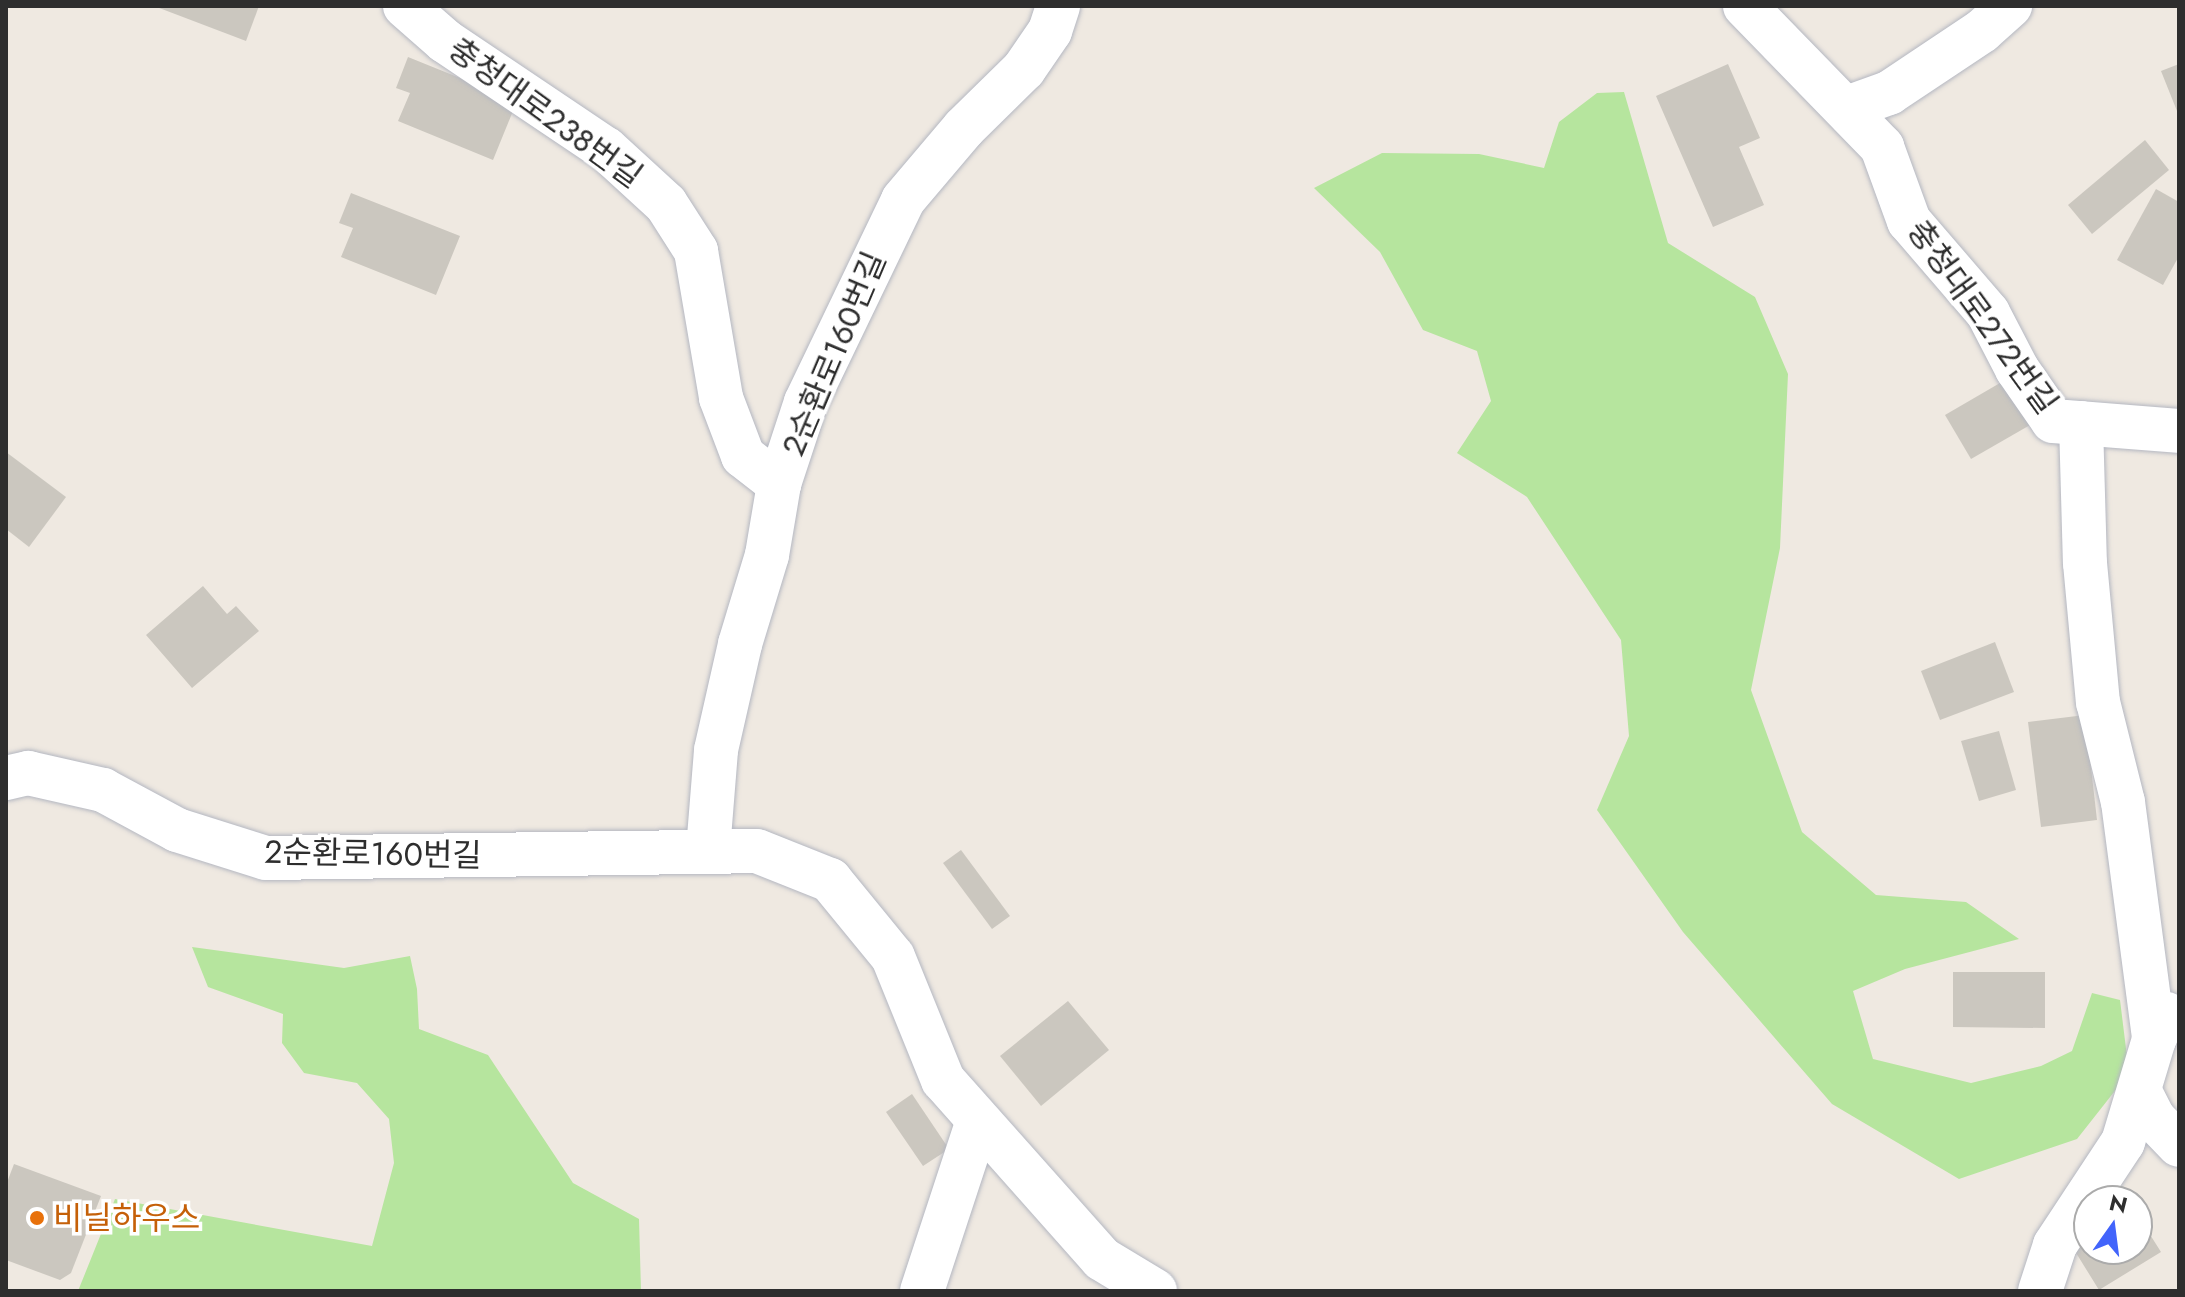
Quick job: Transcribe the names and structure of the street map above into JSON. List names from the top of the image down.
{
  "streets": {
    "lane": ["충청대로238번길", "충청대로272번길", "2순환로160번길"]
  },
  "crossings": [
    ["충청대로238번길", "2순환로160번길"]
  ],
  "places": ["비닐하우스"],
  "north": "top"
}
